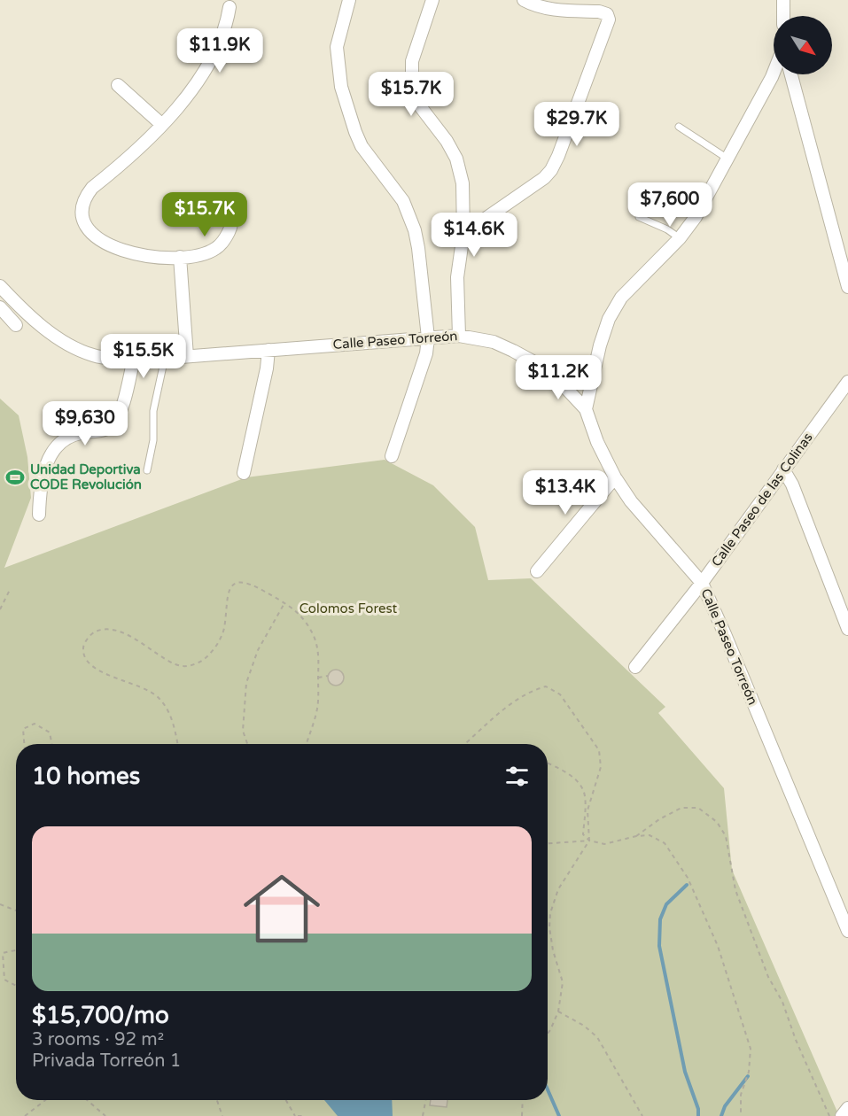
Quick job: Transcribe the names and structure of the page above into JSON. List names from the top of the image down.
{
  "streets": {
    "street": ["Calle Paseo Torreón", "Calle Paseo de las Colinas"]
  },
  "crossings": [
    ["Calle Paseo Torreón", "Calle Paseo de las Colinas"]
  ],
  "parks": ["Colomos Forest"],
  "places": {
    "sports": ["Unidad Deportiva CODE Revolución"]
  },
  "north": "bottom right",
  "page": {
    "price": [
      "$11.9K",
      "$15.7K",
      "$29.7K",
      "$7,600",
      "$15.7K",
      "$14.6K",
      "$15.5K",
      "$11.2K",
      "$9,630",
      "$13.4K"
    ],
    "heading": "10 homes",
    "list": [
      {
        "name": "$15,700/mo",
        "note": "3 rooms · 92 m² · Privada Torreón 1"
      }
    ]
  }
}
